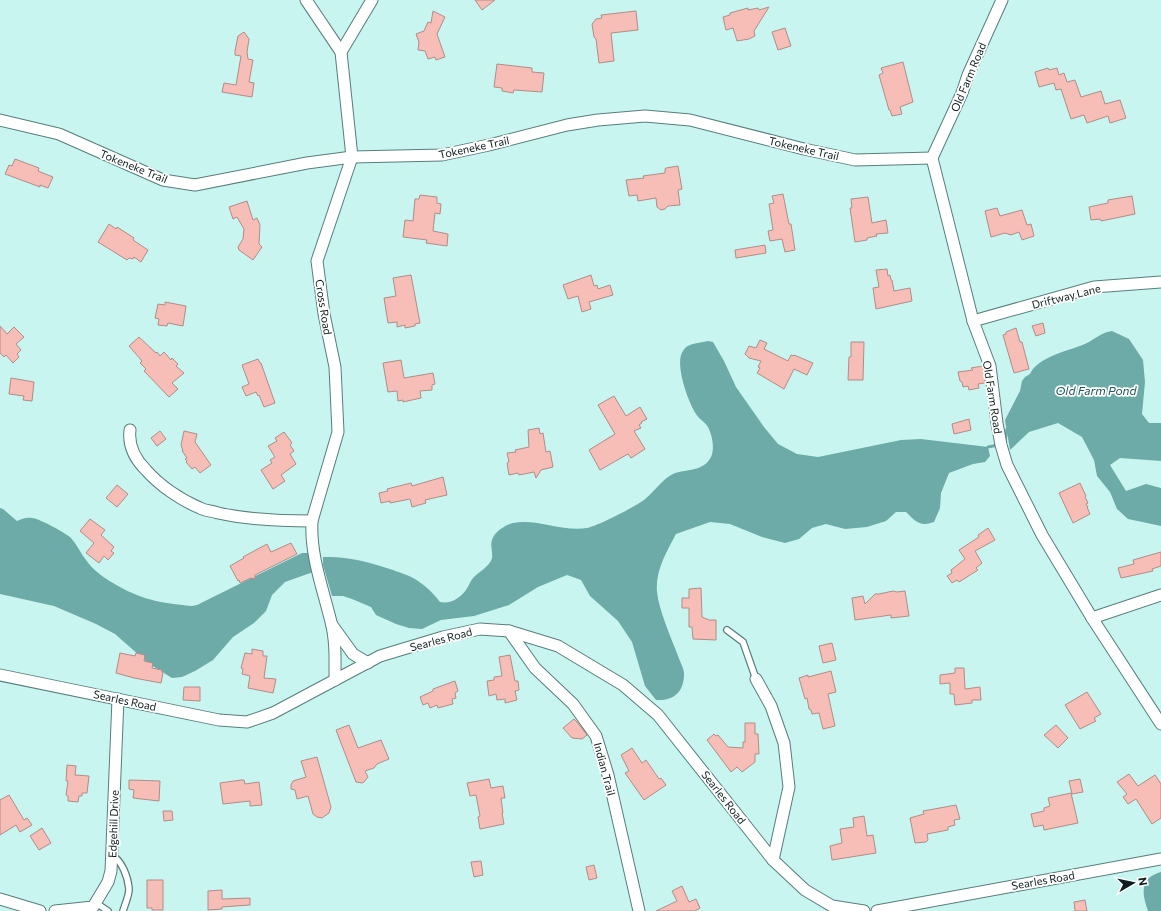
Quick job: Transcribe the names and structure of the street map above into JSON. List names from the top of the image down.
{
  "streets": {
    "street": [
      "Old Farm Road",
      "Tokeneke Trail",
      "Driftway Lane",
      "Cross Road",
      "Searles Road",
      "Indian Trail",
      "Edgehill Drive"
    ]
  },
  "crossings": [
    ["Old Farm Road", "Tokeneke Trail"],
    ["Old Farm Road", "Driftway Lane"],
    ["Tokeneke Trail", "Cross Road"],
    ["Cross Road", "Searles Road"],
    ["Searles Road", "Indian Trail"],
    ["Searles Road", "Edgehill Drive"]
  ],
  "water": ["Old Farm Pond"],
  "north": "right"
}
